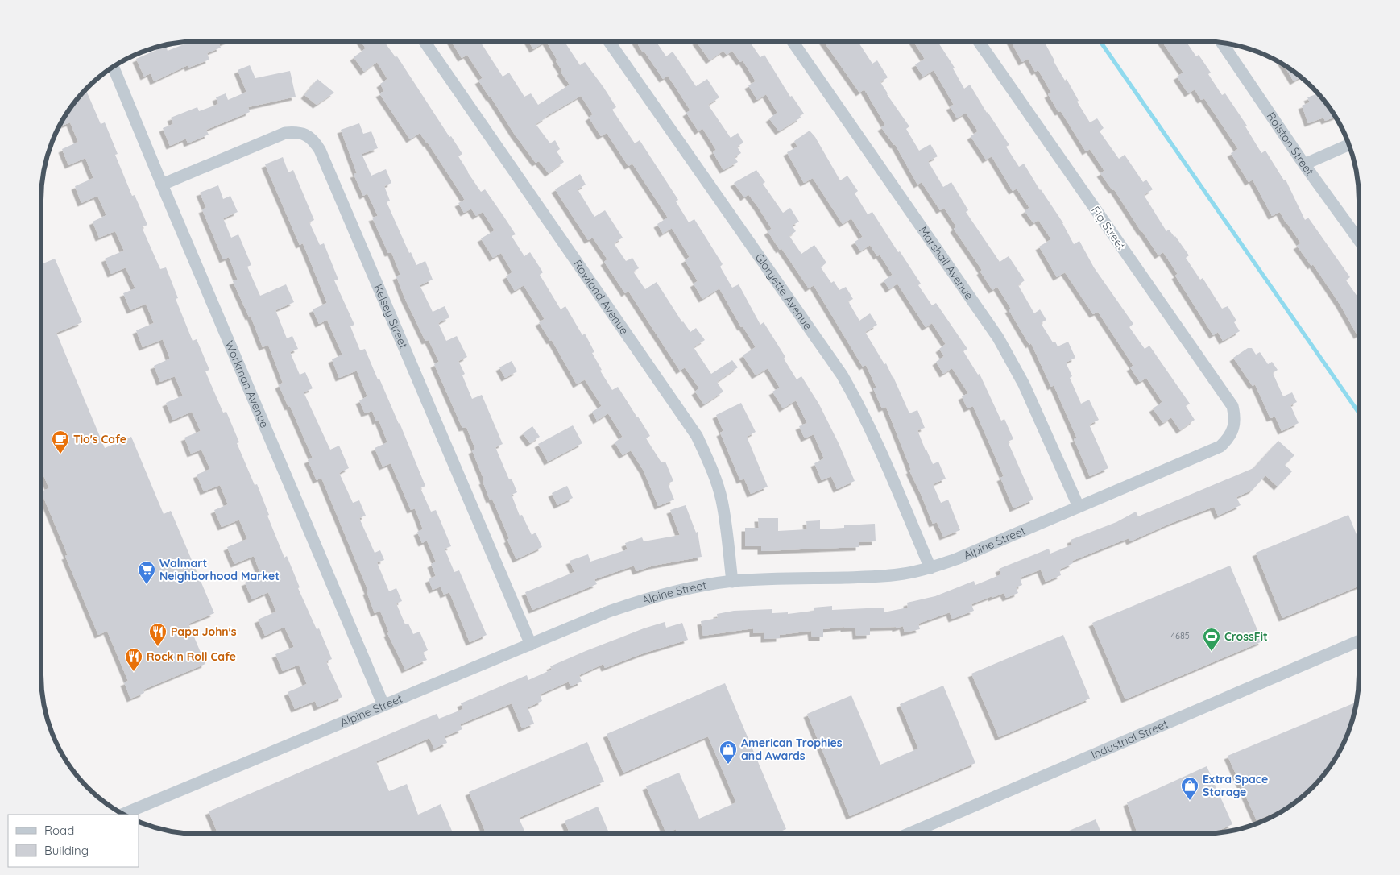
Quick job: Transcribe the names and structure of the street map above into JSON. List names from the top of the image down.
{
  "streets": {
    "street": [
      "Ralston Street",
      "Fig Street",
      "Marshall Avenue",
      "Gloryette Avenue",
      "Rowland Avenue",
      "Kelsey Street",
      "Workman Avenue",
      "Alpine Street",
      "Industrial Street"
    ]
  },
  "crossings": [
    ["Fig Street", "Alpine Street"],
    ["Marshall Avenue", "Alpine Street"],
    ["Gloryette Avenue", "Alpine Street"],
    ["Rowland Avenue", "Alpine Street"],
    ["Kelsey Street", "Workman Avenue"],
    ["Kelsey Street", "Alpine Street"],
    ["Workman Avenue", "Alpine Street"]
  ],
  "places": {
    "cafe": ["Tio's Cafe"],
    "supermarket": ["Walmart Neighborhood Market"],
    "restaurant": ["Papa John's", "Rock n Roll Cafe"],
    "sports": ["CrossFit"],
    "shop": ["American Trophies and Awards", "Extra Space Storage"]
  },
  "house_numbers": ["4685"],
  "legend": ["Road", "Building"]
}
